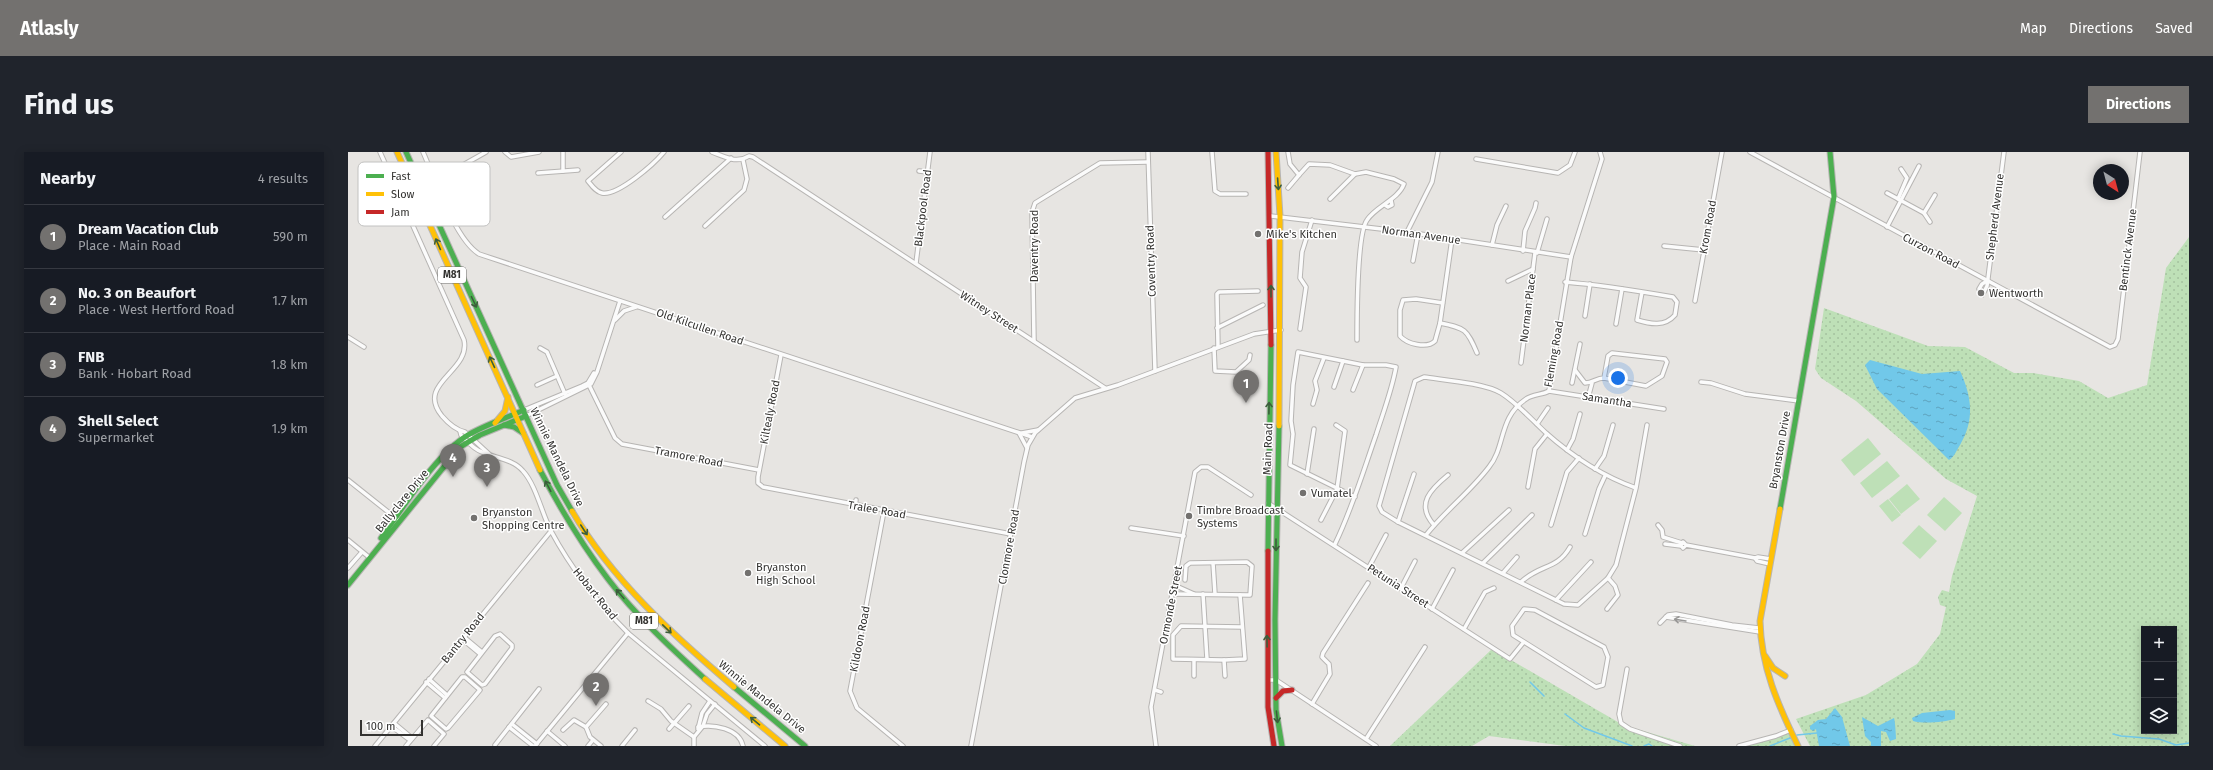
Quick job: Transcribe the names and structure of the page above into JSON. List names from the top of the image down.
{
  "streets": {
    "main road": [
      "M81",
      "Main Road",
      "Bryanston Drive",
      "Winnie Mandela Drive",
      "Ballyclare Drive"
    ],
    "street": [
      "Blackpool Road",
      "Shepherd Avenue",
      "Krom Road",
      "Norman Avenue",
      "Daventry Road",
      "Bentinck Avenue",
      "Curzon Road",
      "Coventry Road",
      "Norman Place",
      "Witney Street",
      "Old Kilcullen Road",
      "Fleming Road",
      "Samantha",
      "Kiltealy Road",
      "Tramore Road",
      "Tralee Road",
      "Clonmore Road",
      "Petunia Street",
      "Hobart Road",
      "Ormonde Street",
      "Bantry Road",
      "Kildoon Road"
    ]
  },
  "crossings": [
    ["Blackpool Road", "Witney Street"],
    ["Shepherd Avenue", "Curzon Road"],
    ["Norman Avenue", "Norman Place"],
    ["Norman Avenue", "Fleming Road"],
    ["Norman Avenue", "Main Road"],
    ["Daventry Road", "Coventry Road"],
    ["Daventry Road", "Witney Street"],
    ["Bentinck Avenue", "Curzon Road"],
    ["Curzon Road", "Bryanston Drive"],
    ["Witney Street", "Clonmore Road"],
    ["Old Kilcullen Road", "Kiltealy Road"],
    ["Old Kilcullen Road", "Clonmore Road"],
    ["Fleming Road", "Samantha"],
    ["Kiltealy Road", "Tramore Road"],
    ["Kiltealy Road", "Tralee Road"],
    ["Main Road", "Petunia Street"],
    ["Winnie Mandela Drive", "Ballyclare Drive"],
    ["Tramore Road", "Ballyclare Drive"],
    ["Tramore Road", "Tralee Road"],
    ["Ballyclare Drive", "Hobart Road"],
    ["Tralee Road", "Clonmore Road"],
    ["Tralee Road", "Kildoon Road"],
    ["Hobart Road", "Bantry Road"]
  ],
  "places": [
    "Mike's Kitchen",
    "Wentworth",
    "Vumatel",
    "Timbre Broadcast Systems",
    "Bryanston Shopping Centre",
    "Bryanston High School"
  ],
  "legend": ["Fast", "Slow", "Jam"],
  "scale_bar": "100 m",
  "north": "bottom right",
  "page": {
    "header": "Atlasly",
    "nav": ["Map", "Directions", "Saved"],
    "buttons": "Directions",
    "title": "Find us",
    "heading": ["Nearby", "4 results"],
    "list": [
      {
        "mark": "1",
        "name": "Dream Vacation Club",
        "note": "Place · Main Road",
        "value": "590 m"
      },
      {
        "mark": "2",
        "name": "No. 3 on Beaufort",
        "note": "Place · West Hertford Road",
        "value": "1.7 km"
      },
      {
        "mark": "3",
        "name": "FNB",
        "note": "Bank · Hobart Road",
        "value": "1.8 km"
      },
      {
        "mark": "4",
        "name": "Shell Select",
        "note": "Supermarket",
        "value": "1.9 km"
      }
    ],
    "pins": [
      "1",
      "4",
      "3",
      "2"
    ],
    "map_buttons": ["+", "−"],
    "scale": "100 m"
  }
}
